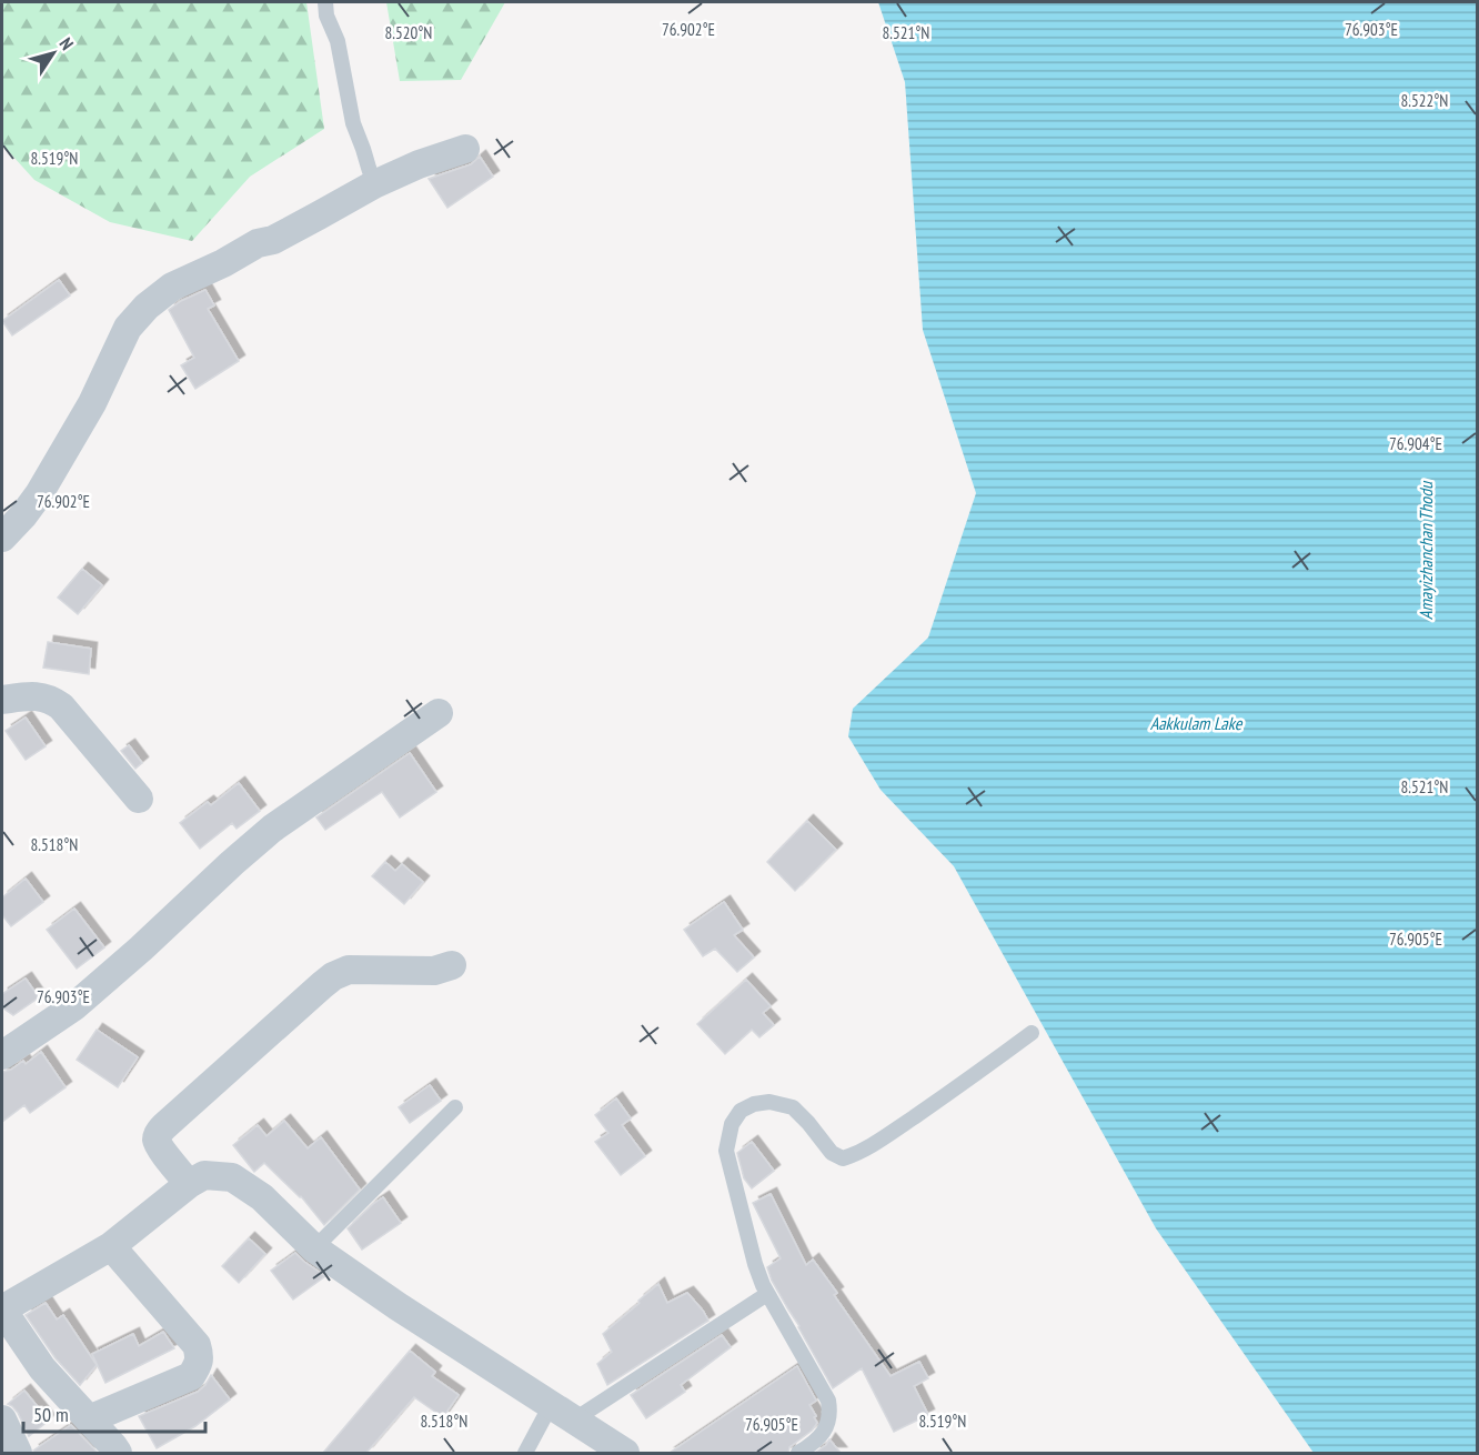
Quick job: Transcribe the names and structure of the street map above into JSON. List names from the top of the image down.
{
  "water": ["Amayizhanchan Thodu", "Aakkulam Lake"],
  "scale_bar": "50 m",
  "north": "top right",
  "coordinates": [
    "76.902°E",
    "76.903°E",
    "8.520°N",
    "8.521°N",
    "8.522°N",
    "8.519°N",
    "76.904°E",
    "8.518°N",
    "76.905°E"
  ]
}
